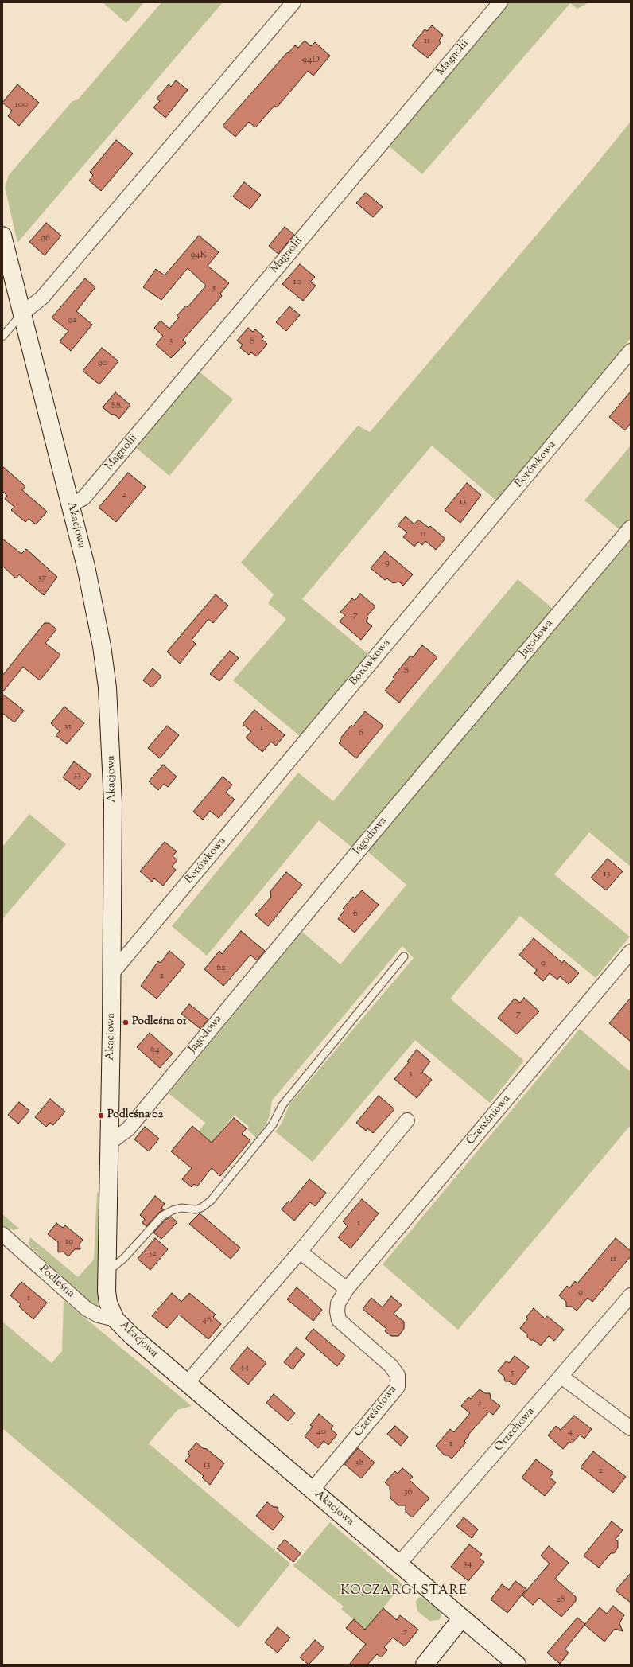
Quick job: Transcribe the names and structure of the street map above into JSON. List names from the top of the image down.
{
  "streets": {
    "street": [
      "Magnolii",
      "Borówkowa",
      "Akacjowa",
      "Jagodowa",
      "Czereśniowa",
      "Podleśna",
      "Orzechowa"
    ]
  },
  "crossings": [
    ["Magnolii", "Akacjowa"],
    ["Borówkowa", "Akacjowa"],
    ["Akacjowa", "Jagodowa"],
    ["Akacjowa", "Czereśniowa"],
    ["Akacjowa", "Podleśna"],
    ["Akacjowa", "Orzechowa"]
  ],
  "districts": ["KOCZARGI STARE"],
  "places": ["Podleśna 01", "Podleśna 02"],
  "house_numbers": [
    "11",
    "94D",
    "100",
    "96",
    "94K",
    "10",
    "5",
    "92",
    "3",
    "8",
    "90",
    "88",
    "2",
    "13",
    "11",
    "9",
    "37",
    "7",
    "8",
    "35",
    "1",
    "6",
    "33",
    "13",
    "6",
    "9",
    "62",
    "2",
    "7",
    "64",
    "3",
    "1",
    "19",
    "52",
    "11",
    "9",
    "1",
    "46",
    "44",
    "5",
    "3",
    "40",
    "4",
    "1",
    "38",
    "13",
    "2",
    "36",
    "34",
    "28",
    "2"
  ]
}
